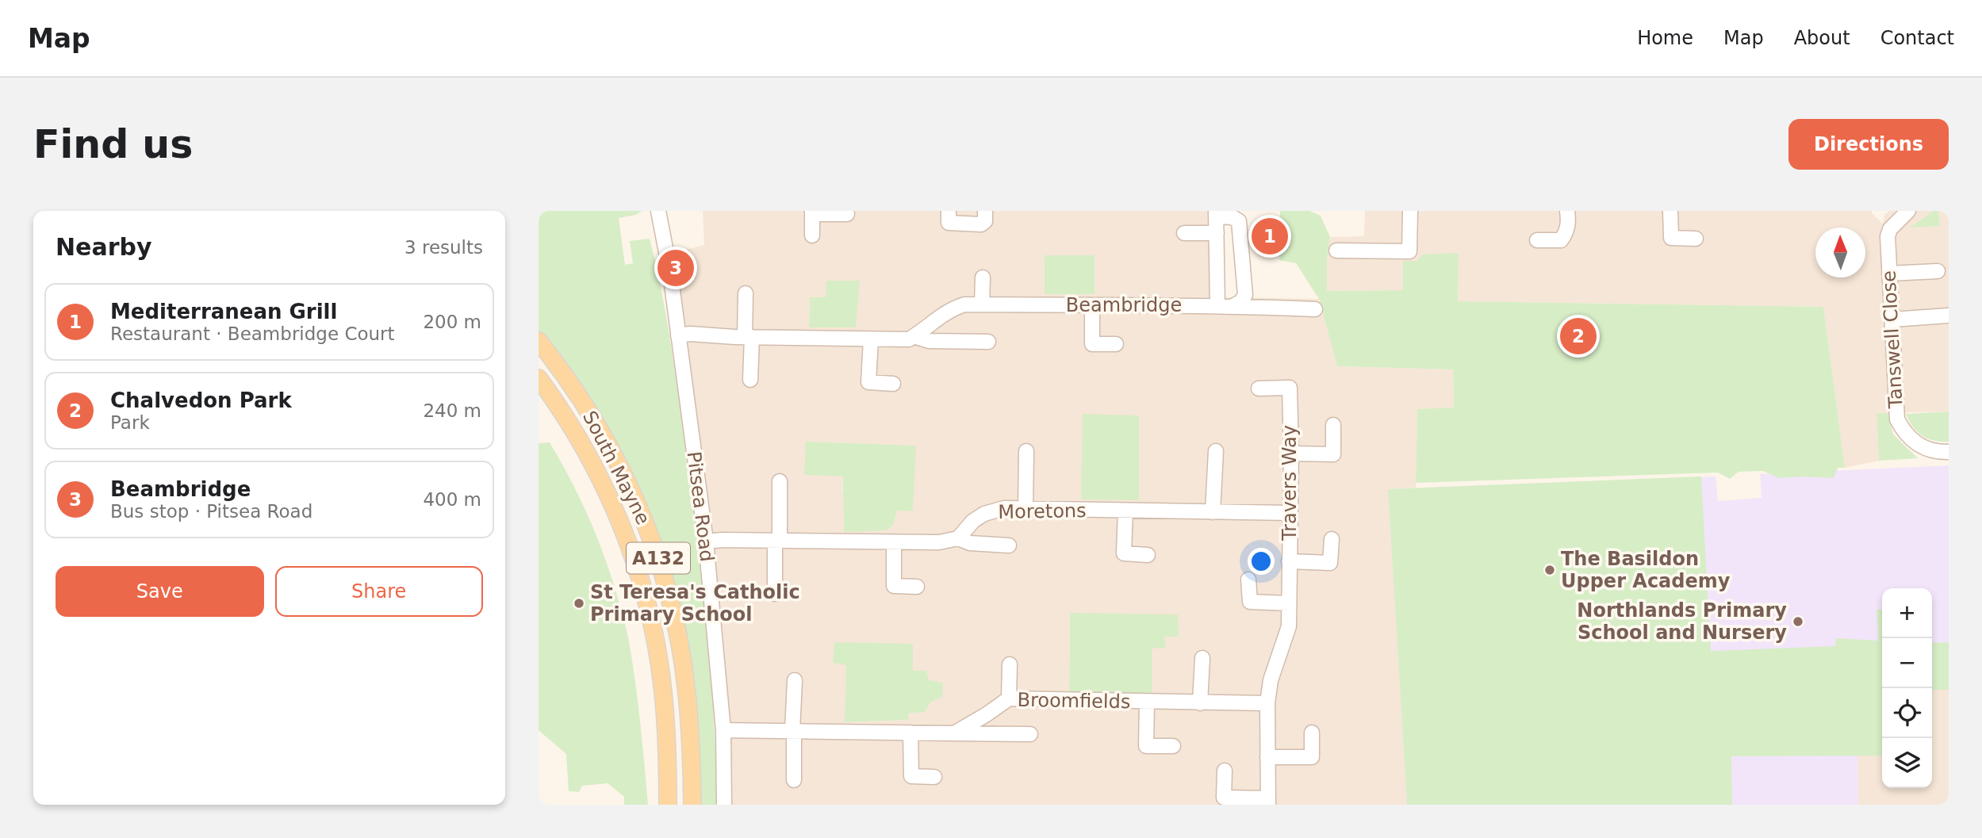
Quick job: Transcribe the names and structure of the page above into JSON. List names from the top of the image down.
{
  "streets": {
    "main road": ["South Mayne", "A132"],
    "street": [
      "Beambridge",
      "Tanswell Close",
      "Travers Way",
      "Pitsea Road",
      "Moretons",
      "Broomfields"
    ]
  },
  "crossings": [
    ["Beambridge", "Pitsea Road"],
    ["Travers Way", "Moretons"],
    ["Travers Way", "Broomfields"]
  ],
  "places": ["The Basildon Upper Academy", "St Teresa's Catholic Primary School", "Northlands Primary School and Nursery"],
  "north": "top",
  "page": {
    "header": "Map",
    "nav": [
      "Home",
      "Map",
      "About",
      "Contact"
    ],
    "buttons": [
      "Directions",
      ["Save", "Share"]
    ],
    "title": "Find us",
    "heading": ["Nearby", "3 results"],
    "pins": ["1", "3", "2"],
    "list": [
      {
        "mark": "1",
        "name": "Mediterranean Grill",
        "note": "Restaurant · Beambridge Court",
        "value": "200 m"
      },
      {
        "mark": "2",
        "name": "Chalvedon Park",
        "note": "Park",
        "value": "240 m"
      },
      {
        "mark": "3",
        "name": "Beambridge",
        "note": "Bus stop · Pitsea Road",
        "value": "400 m"
      }
    ],
    "map_buttons": ["+", "−"]
  }
}
